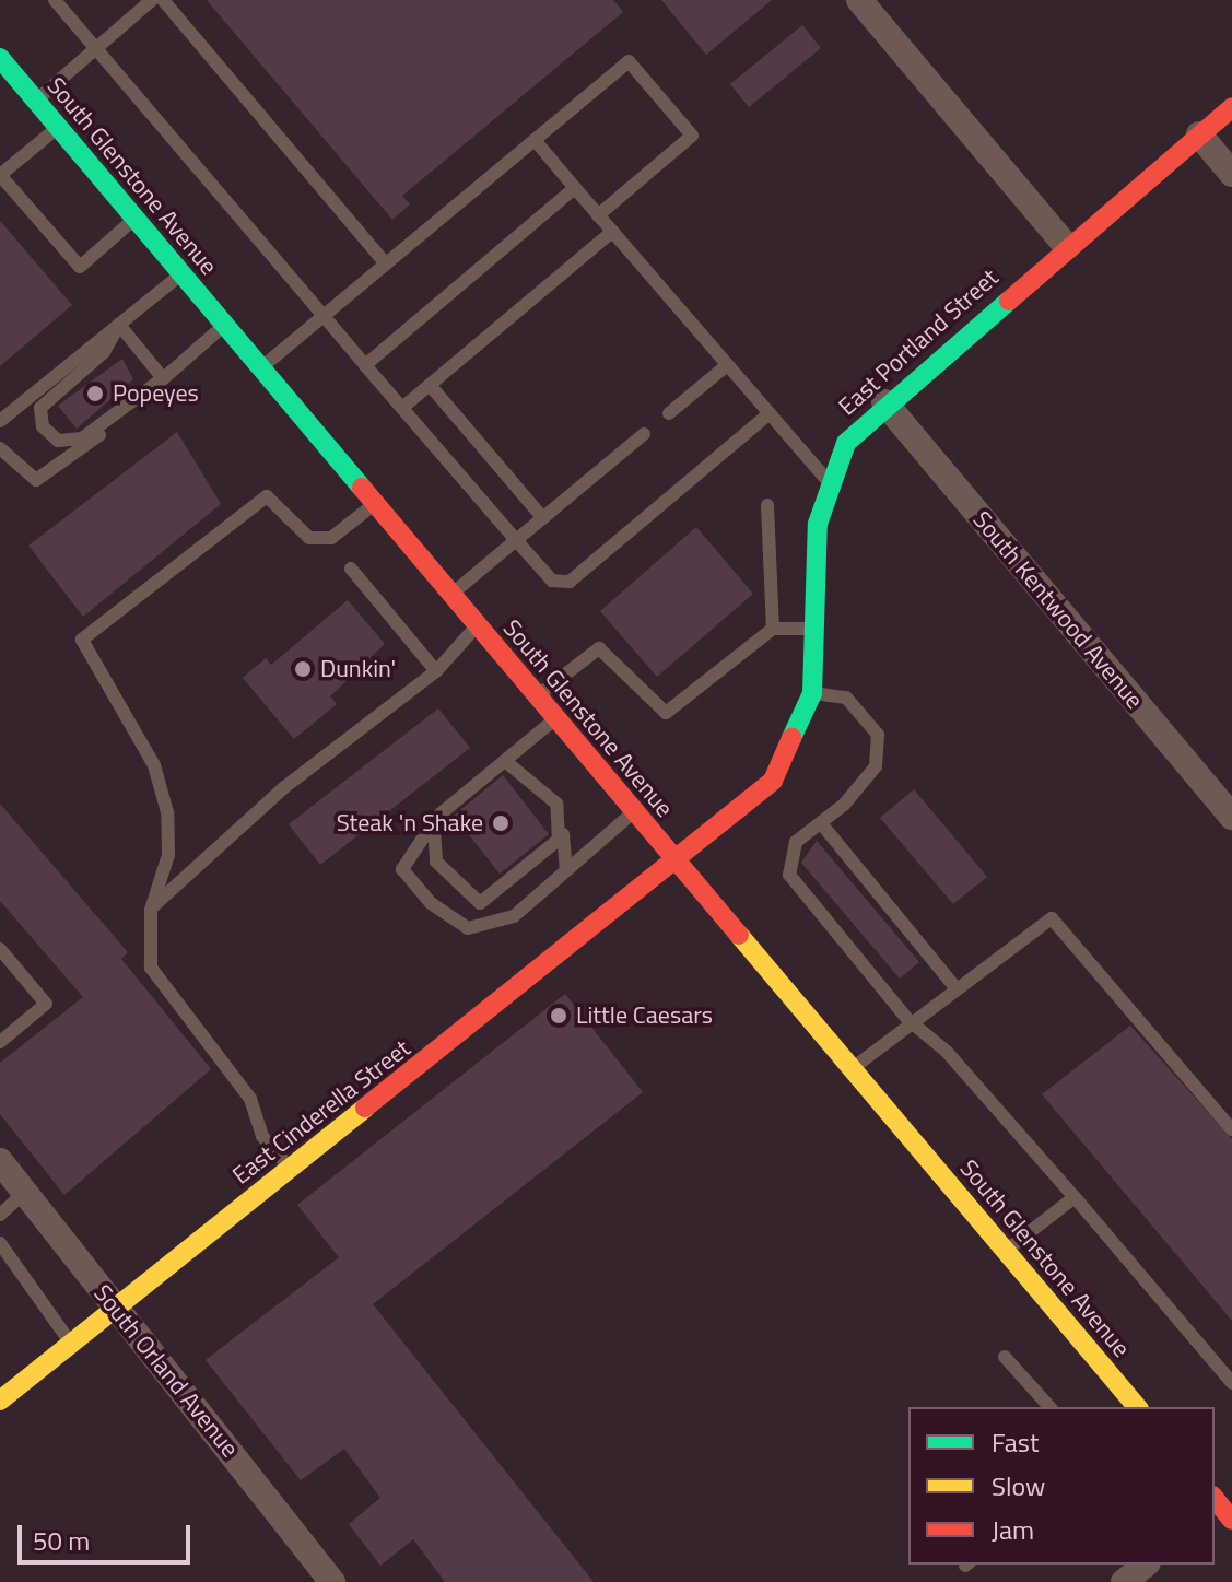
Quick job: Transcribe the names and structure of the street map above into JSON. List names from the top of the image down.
{
  "streets": {
    "street": [
      "South Glenstone Avenue",
      "East Portland Street",
      "South Kentwood Avenue",
      "East Cinderella Street",
      "South Orland Avenue"
    ]
  },
  "crossings": [
    ["South Glenstone Avenue", "East Portland Street"],
    ["South Glenstone Avenue", "East Cinderella Street"],
    ["East Portland Street", "South Kentwood Avenue"],
    ["East Portland Street", "East Cinderella Street"],
    ["East Cinderella Street", "South Orland Avenue"]
  ],
  "places": [
    "Popeyes",
    "Dunkin'",
    "Steak 'n Shake",
    "Little Caesars"
  ],
  "legend": ["Fast", "Slow", "Jam"],
  "scale_bar": "50 m"
}
